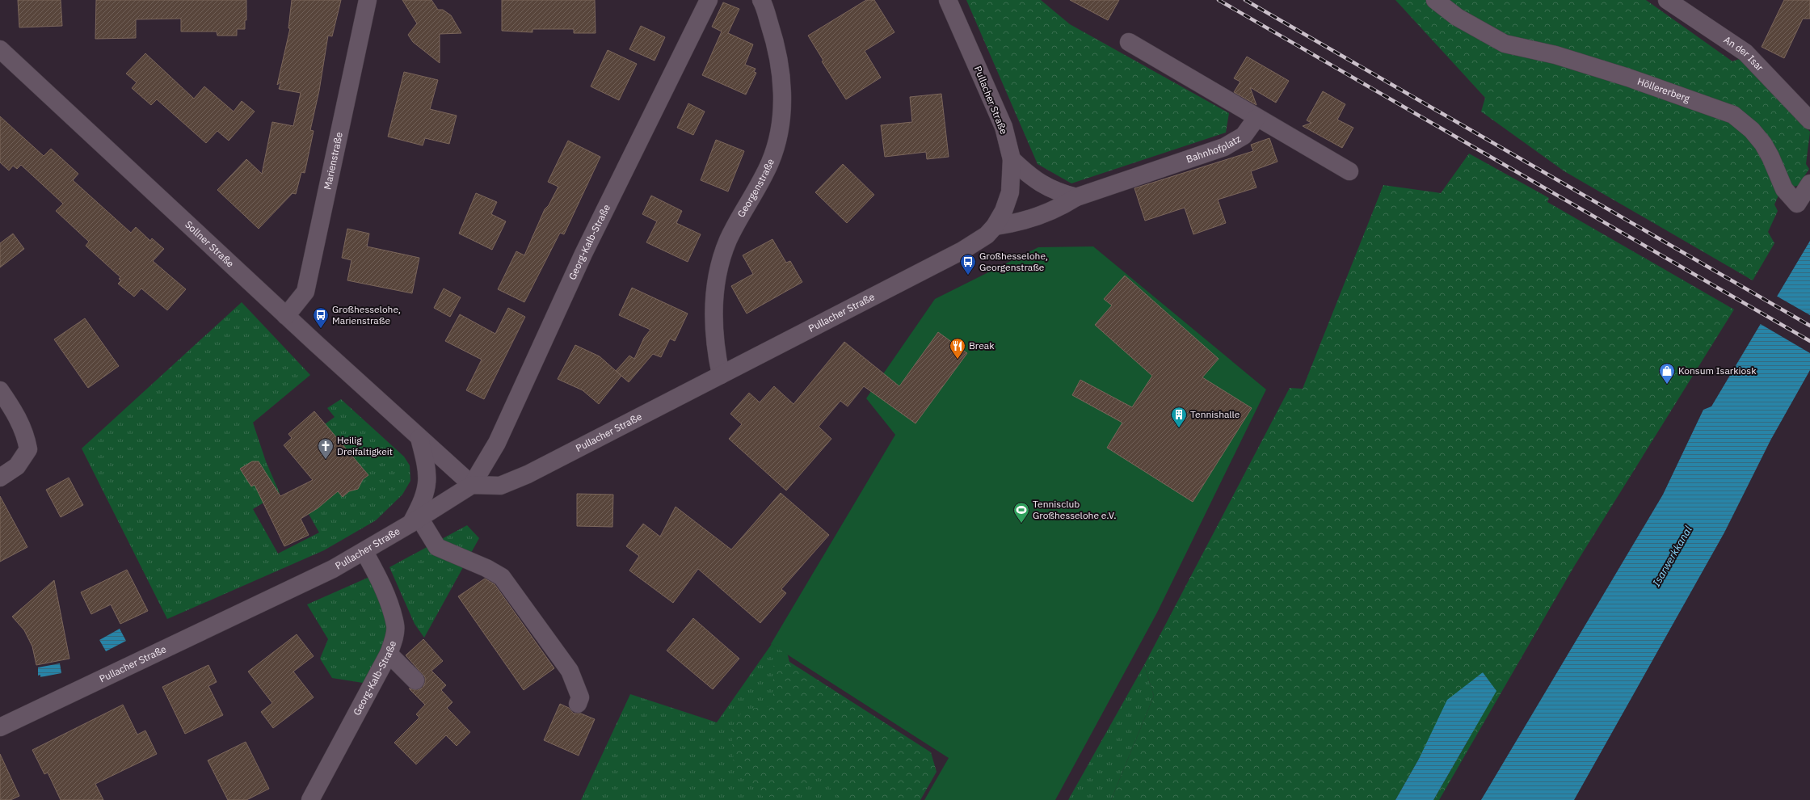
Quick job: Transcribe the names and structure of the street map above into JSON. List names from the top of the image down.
{
  "streets": {
    "street": [
      "An der Isar",
      "Höllererberg",
      "Pullacher Straße",
      "Bahnhofplatz",
      "Marienstraße",
      "Georgenstraße",
      "Georg-Kalb-Straße",
      "Sollner Straße"
    ]
  },
  "crossings": [
    ["Pullacher Straße", "Bahnhofplatz"],
    ["Pullacher Straße", "Georgenstraße"],
    ["Pullacher Straße", "Georg-Kalb-Straße"],
    ["Pullacher Straße", "Sollner Straße"],
    ["Marienstraße", "Sollner Straße"],
    ["Georg-Kalb-Straße", "Sollner Straße"]
  ],
  "water": ["Isarwerkkanal"],
  "places": {
    "bus stop": ["Großhesselohe, Georgenstraße", "Großhesselohe, Marienstraße"],
    "restaurant": ["Break"],
    "shop": ["Konsum Isarkiosk"],
    "building": ["Tennishalle"],
    "church": ["Heilig Dreifaltigkeit"],
    "sports": ["Tennisclub Großhesselohe e.V."]
  }
}
